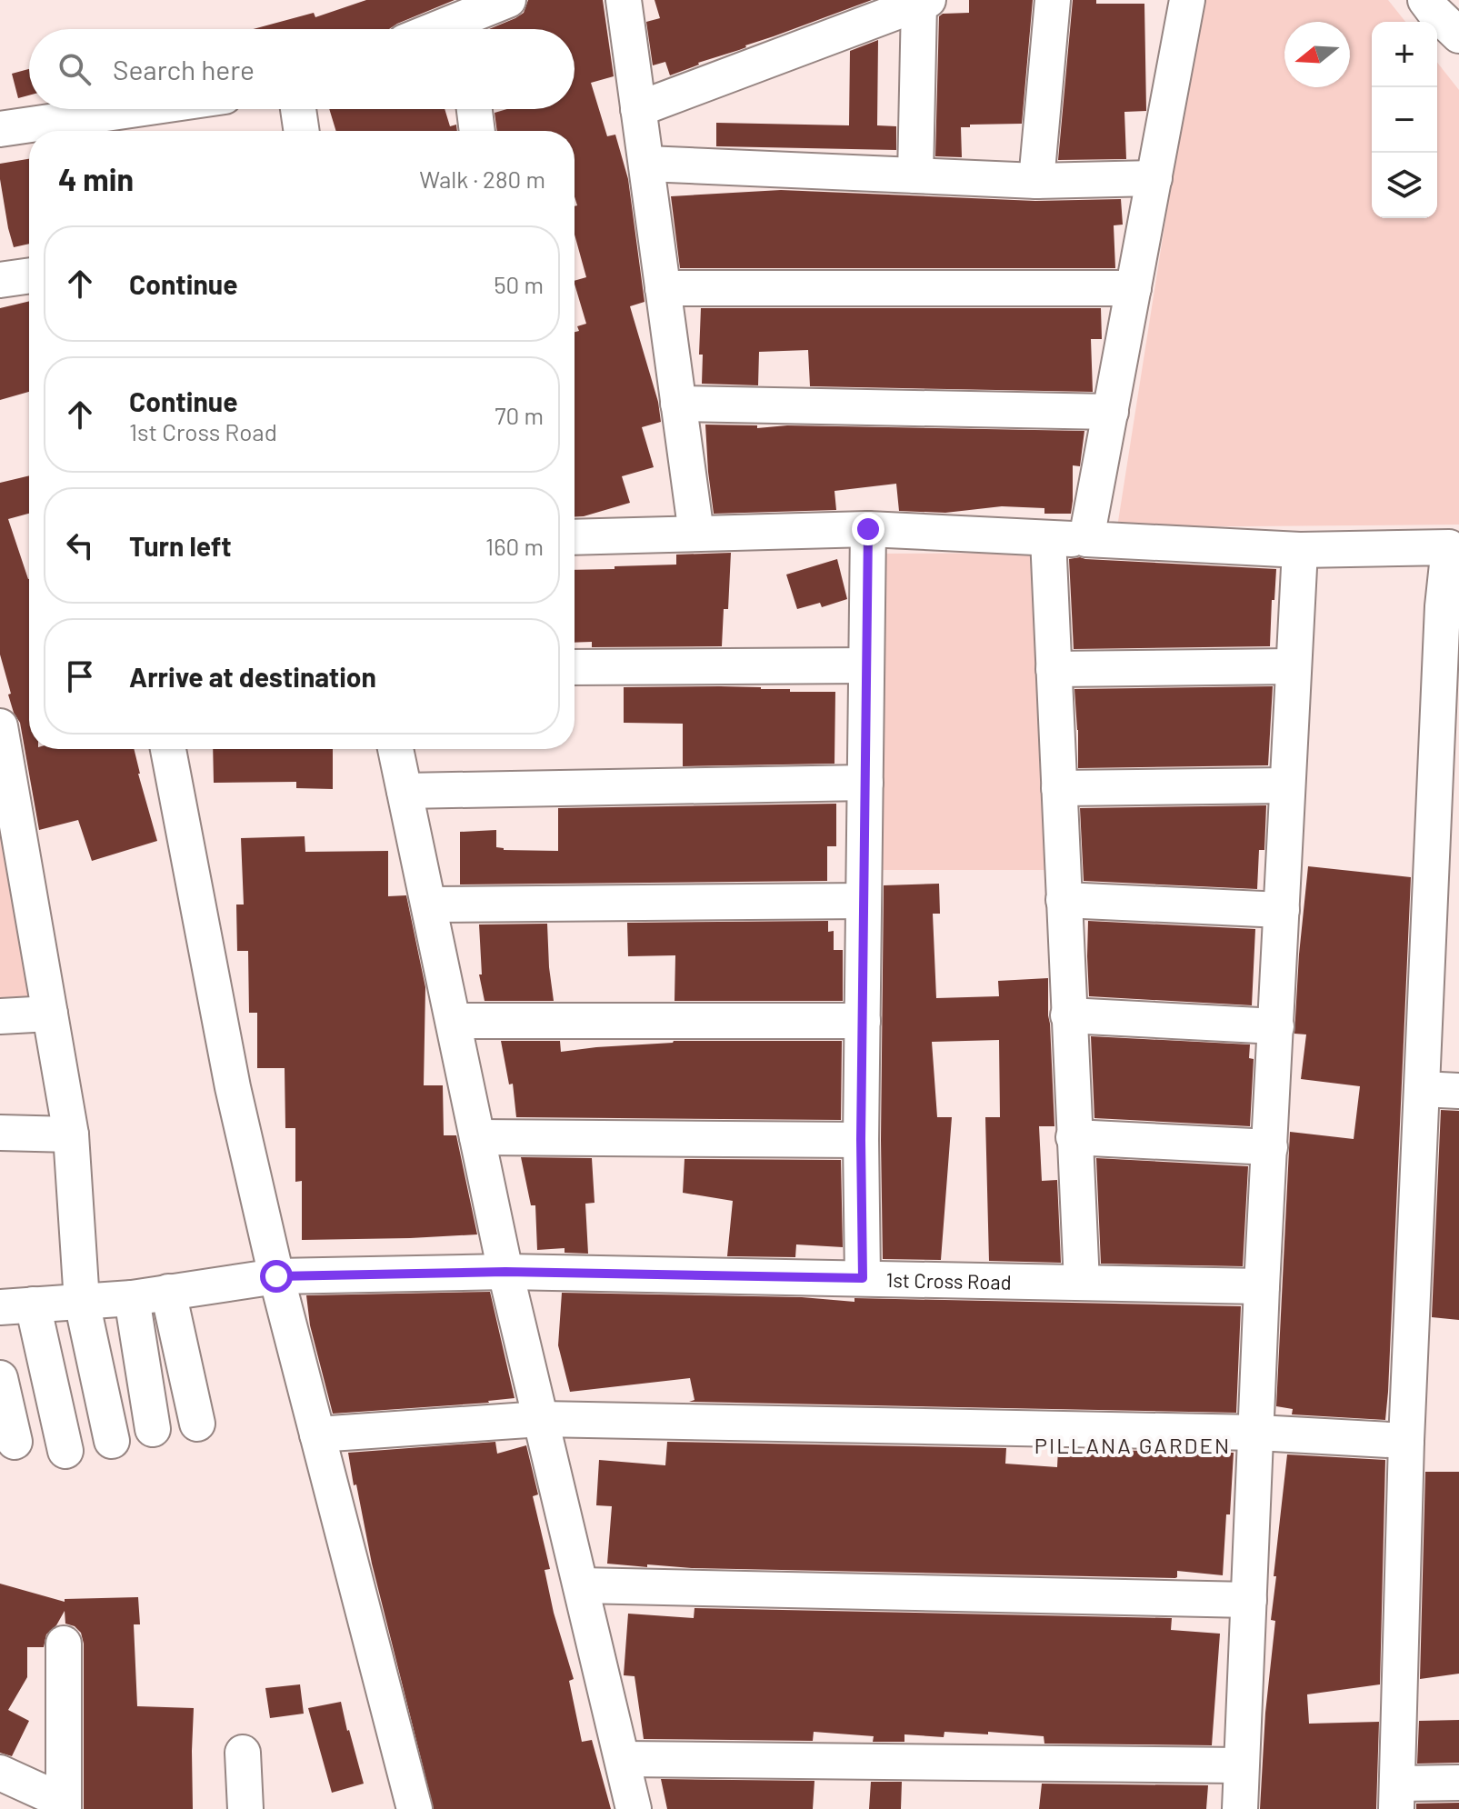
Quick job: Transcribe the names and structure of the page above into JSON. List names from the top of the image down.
{
  "streets": {
    "street": ["1st Cross Road"]
  },
  "districts": ["PILLANA GARDEN"],
  "north": "left",
  "page": {
    "map_buttons": ["+", "−"],
    "search": "Search here",
    "heading": ["4 min", "Walk · 280 m"],
    "list": [
      ["Continue", "50 m"],
      ["Continue", "1st Cross Road", "70 m"],
      ["Turn left", "160 m"],
      "Arrive at destination"
    ]
  }
}
